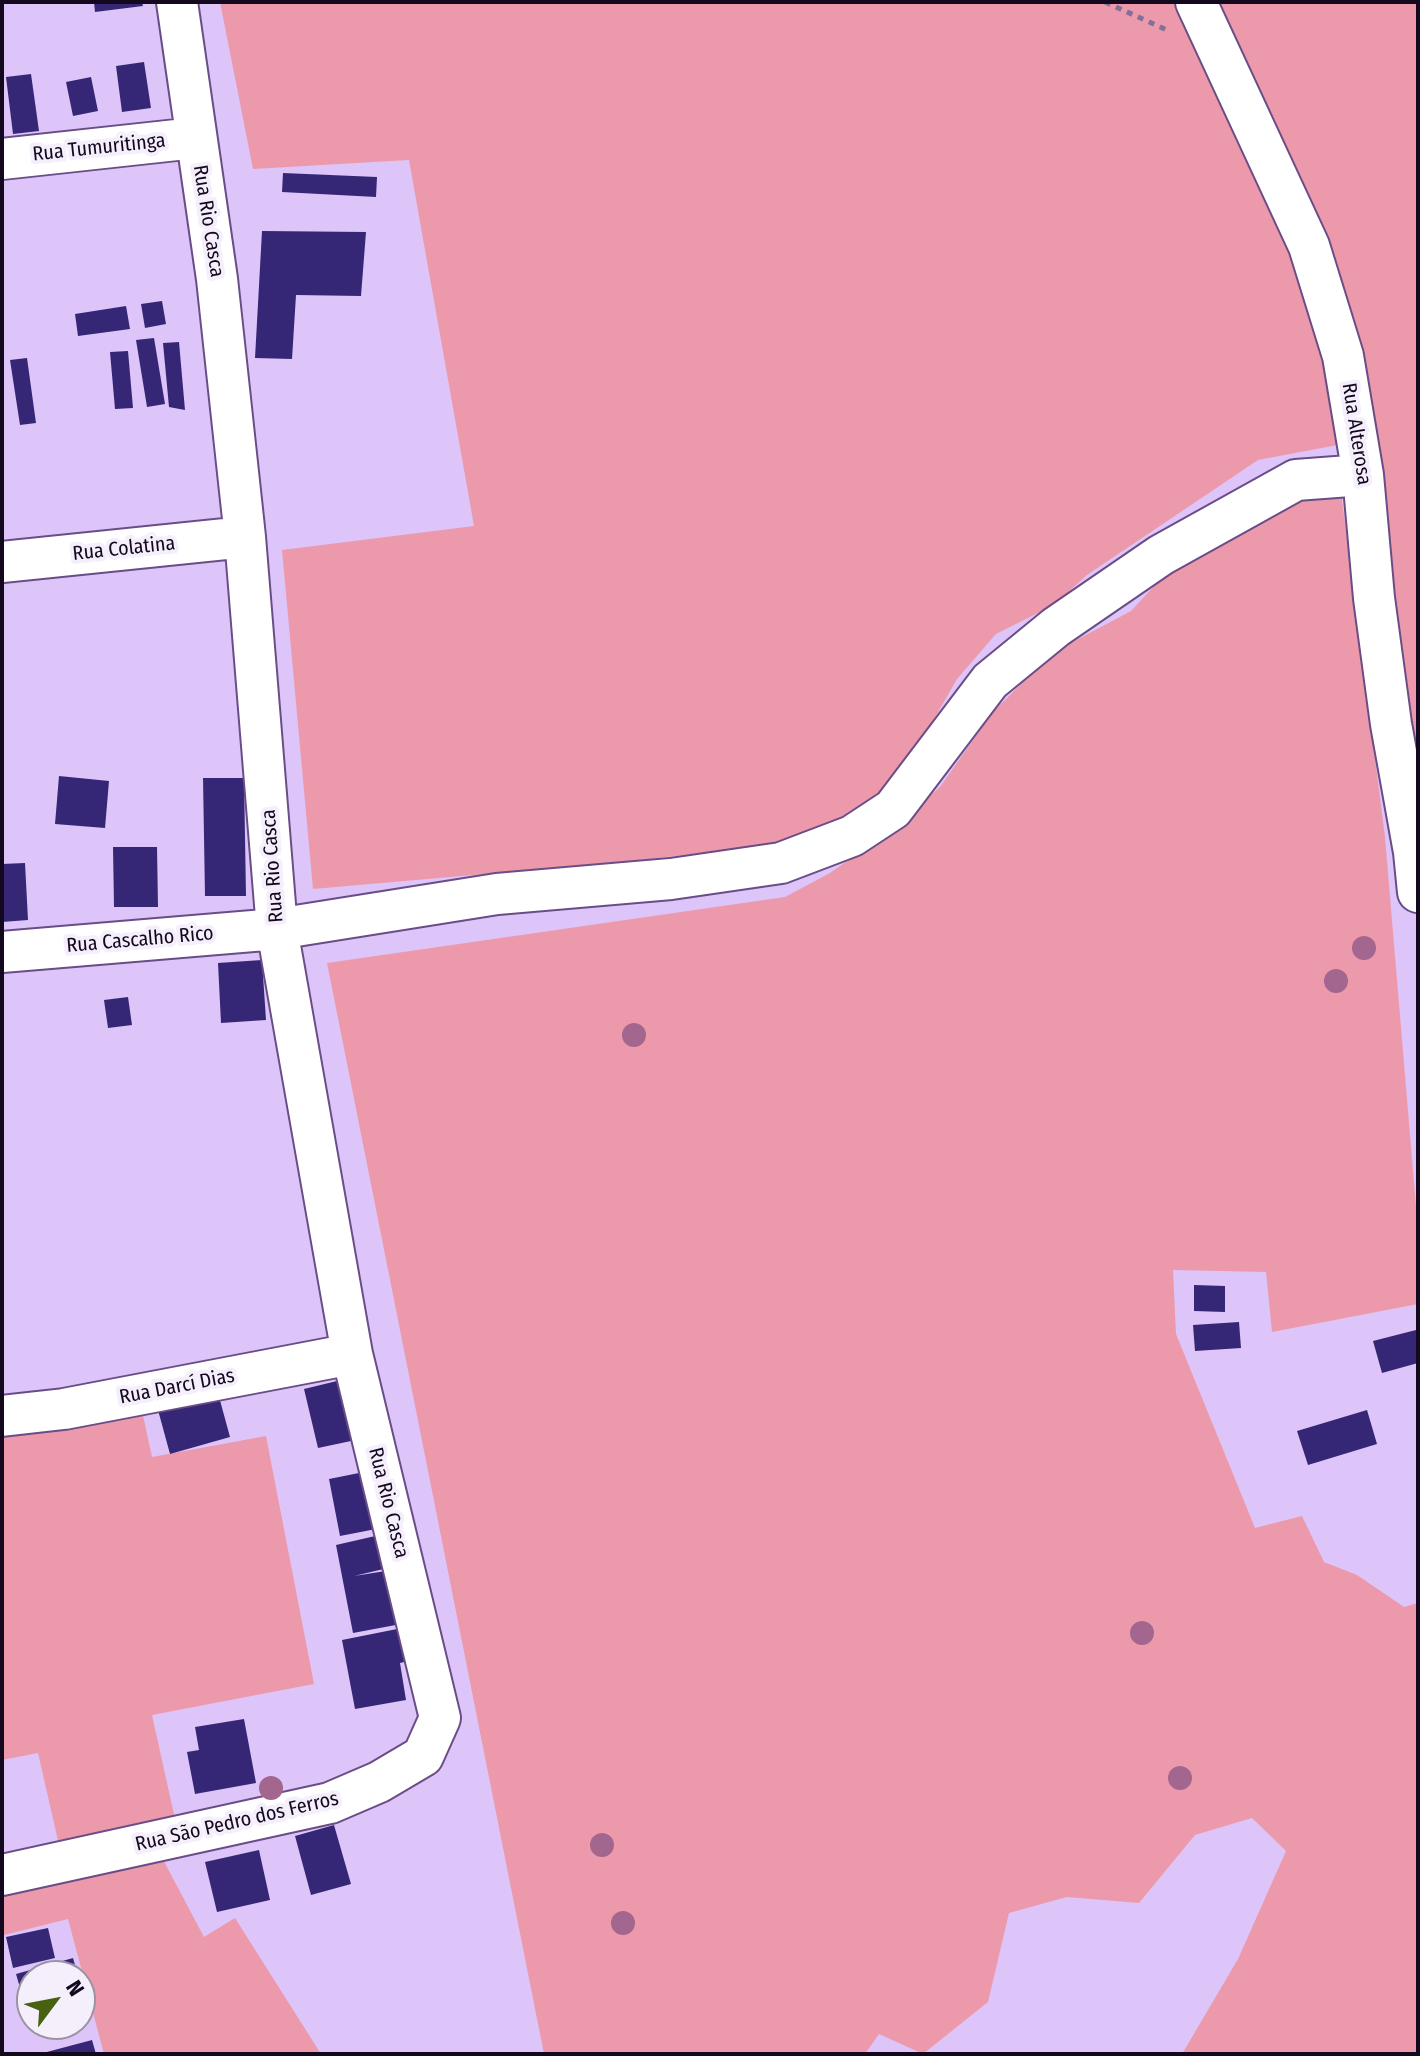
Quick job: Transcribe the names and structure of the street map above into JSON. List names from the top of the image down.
{
  "streets": {
    "street": [
      "Rua Tumuritinga",
      "Rua Rio Casca",
      "Rua Alterosa",
      "Rua Colatina",
      "Rua Cascalho Rico",
      "Rua Darcí Dias",
      "Rua São Pedro dos Ferros"
    ]
  },
  "crossings": [
    ["Rua Tumuritinga", "Rua Rio Casca"],
    ["Rua Rio Casca", "Rua Colatina"],
    ["Rua Rio Casca", "Rua Cascalho Rico"],
    ["Rua Rio Casca", "Rua Darcí Dias"],
    ["Rua Rio Casca", "Rua São Pedro dos Ferros"],
    ["Rua Alterosa", "Rua Cascalho Rico"]
  ],
  "north": "top right"
}
